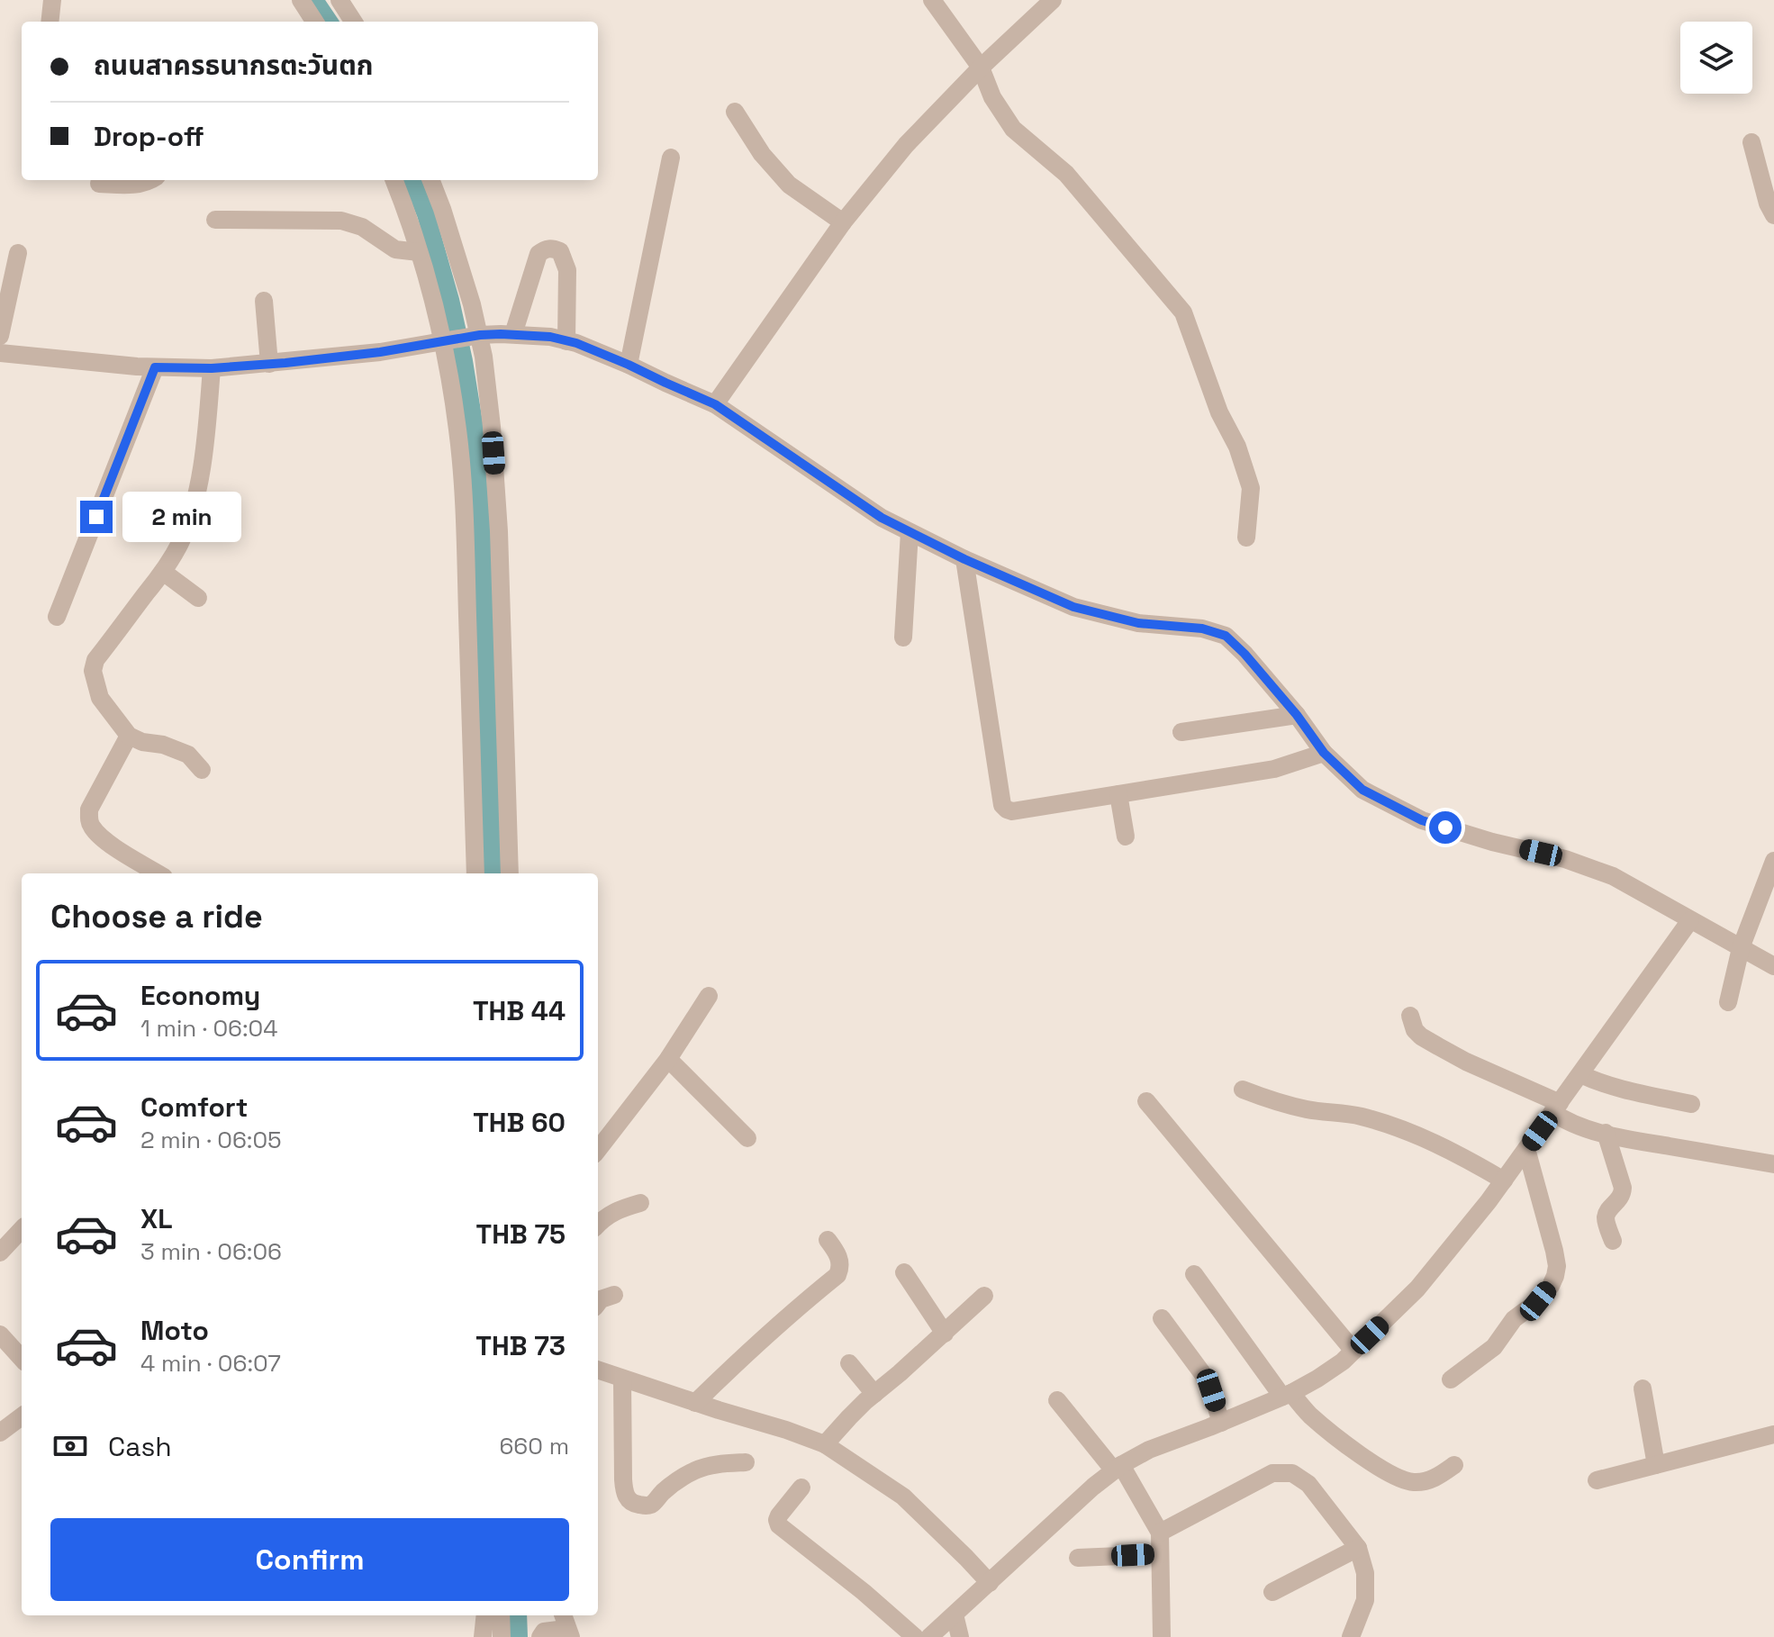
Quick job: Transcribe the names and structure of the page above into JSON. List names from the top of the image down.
{
  "page": {
    "banner": ["ถนนสาครธนากรตะวันตก", "Drop-off"],
    "bubble": "2 min",
    "heading": "Choose a ride",
    "list": [
      {
        "name": "Economy",
        "note": "1 min · 06:04",
        "value": "THB 44"
      },
      {
        "name": "Comfort",
        "note": "2 min · 06:05",
        "value": "THB 60"
      },
      {
        "name": "XL",
        "note": "3 min · 06:06",
        "value": "THB 75"
      },
      {
        "name": "Moto",
        "note": "4 min · 06:07",
        "value": "THB 73"
      }
    ],
    "pay": ["Cash", "660 m"],
    "buttons": "Confirm"
  }
}
